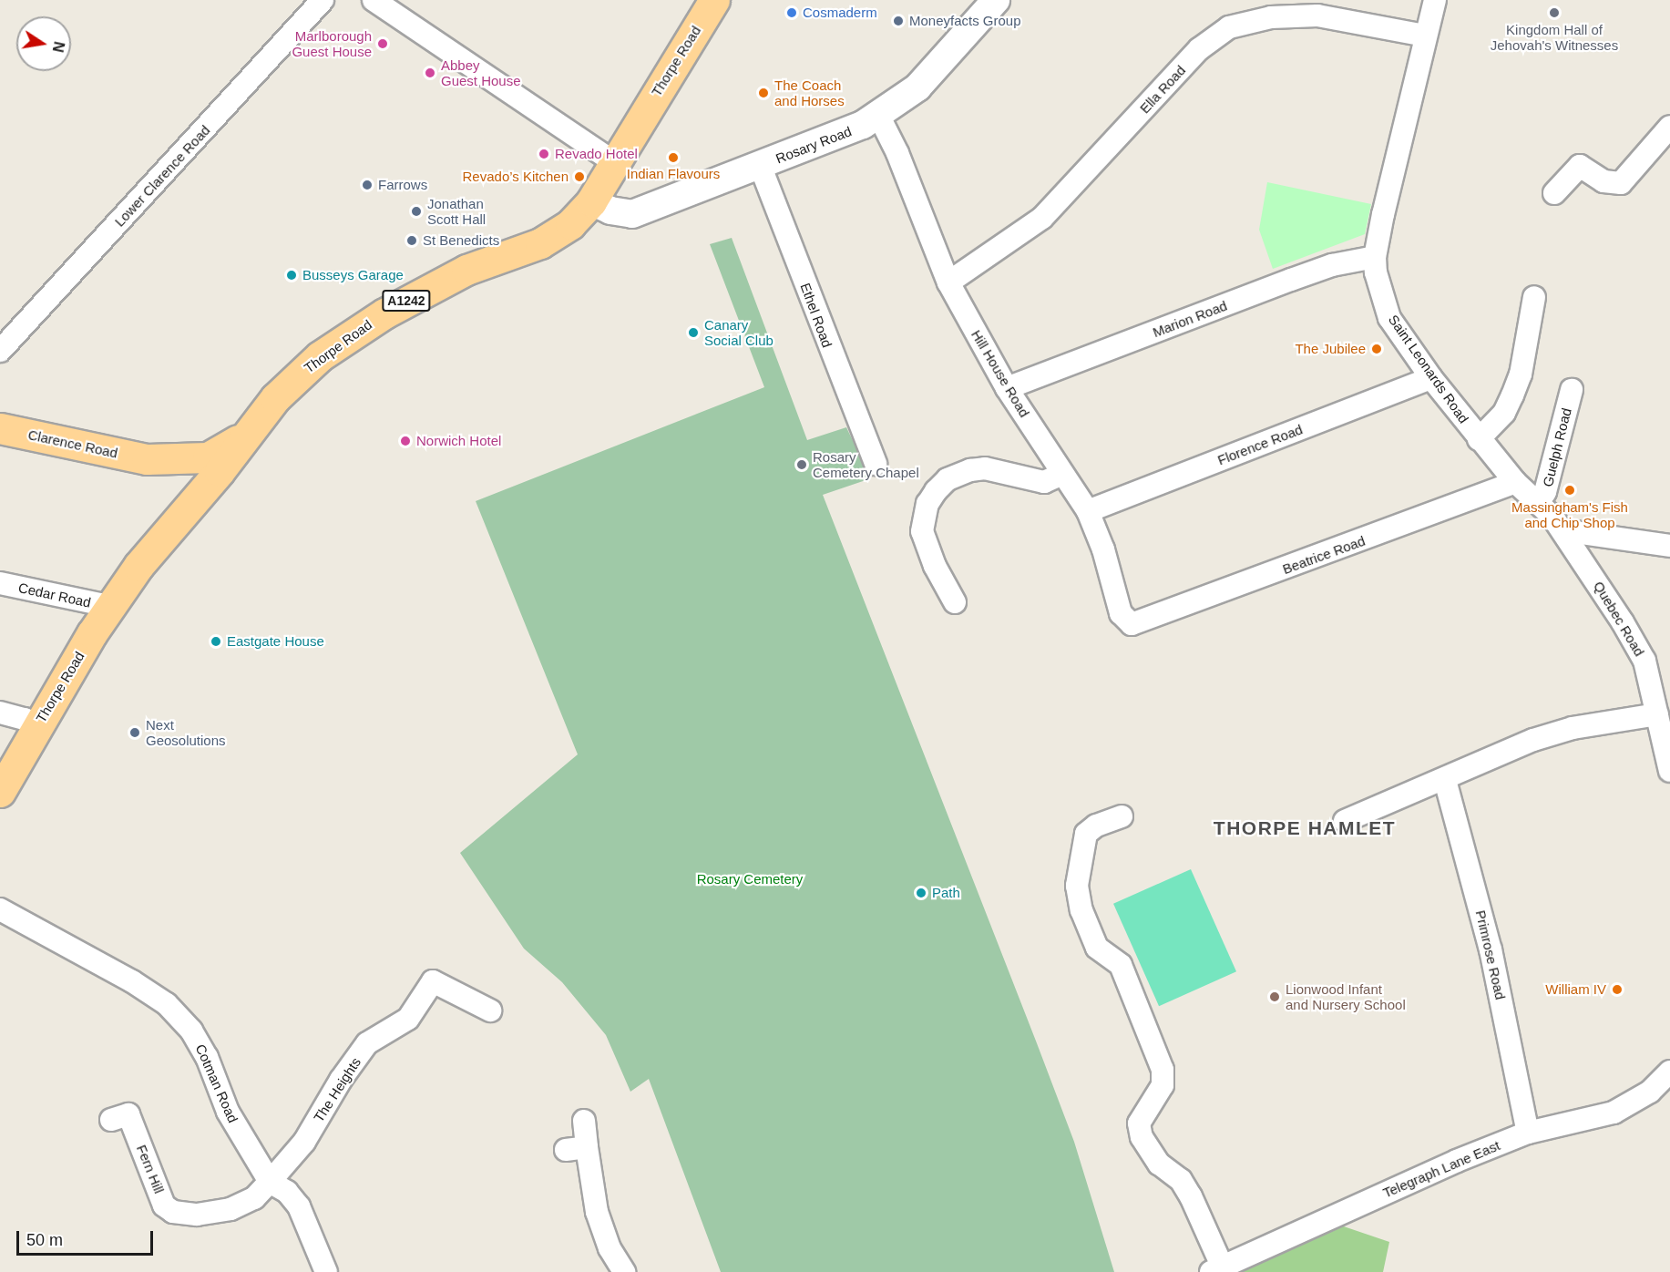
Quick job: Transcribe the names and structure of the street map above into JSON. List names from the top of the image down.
{
  "streets": {
    "main road": ["Thorpe Road", "A1242", "Clarence Road"],
    "street": [
      "Ella Road",
      "Rosary Road",
      "Lower Clarence Road",
      "Ethel Road",
      "Marion Road",
      "Saint Leonards Road",
      "Hill House Road",
      "Florence Road",
      "Guelph Road",
      "Beatrice Road",
      "Cedar Road",
      "Quebec Road",
      "Primrose Road",
      "Cotman Road",
      "The Heights",
      "Fern Hill",
      "Telegraph Lane East"
    ]
  },
  "crossings": [
    ["Thorpe Road", "Rosary Road"],
    ["Thorpe Road", "Clarence Road"],
    ["Thorpe Road", "Cedar Road"],
    ["Ella Road", "Saint Leonards Road"],
    ["Ella Road", "Hill House Road"],
    ["Rosary Road", "Ethel Road"],
    ["Rosary Road", "Hill House Road"],
    ["Marion Road", "Saint Leonards Road"],
    ["Marion Road", "Hill House Road"],
    ["Saint Leonards Road", "Florence Road"],
    ["Saint Leonards Road", "Guelph Road"],
    ["Saint Leonards Road", "Beatrice Road"],
    ["Saint Leonards Road", "Quebec Road"],
    ["Hill House Road", "Florence Road"],
    ["Hill House Road", "Beatrice Road"],
    ["Primrose Road", "Telegraph Lane East"],
    ["Cotman Road", "The Heights"],
    ["Cotman Road", "Fern Hill"],
    ["The Heights", "Fern Hill"]
  ],
  "districts": ["THORPE HAMLET"],
  "parks": ["Rosary Cemetery"],
  "places": [
    "Cosmaderm",
    "Kingdom Hall of Jehovah's Witnesses",
    "Moneyfacts Group",
    "Marlborough Guest House",
    "Abbey Guest House",
    "The Coach and Horses",
    "Revado Hotel",
    "Indian Flavours",
    "Revado’s Kitchen",
    "Farrows",
    "Jonathan Scott Hall",
    "St Benedicts",
    "Busseys Garage",
    "Canary Social Club",
    "The Jubilee",
    "Norwich Hotel",
    "Rosary Cemetery Chapel",
    "Massingham's Fish and Chip Shop",
    "Eastgate House",
    "Next Geosolutions",
    "Path",
    "William IV",
    "Lionwood Infant and Nursery School"
  ],
  "scale_bar": "50 m",
  "north": "right"
}
